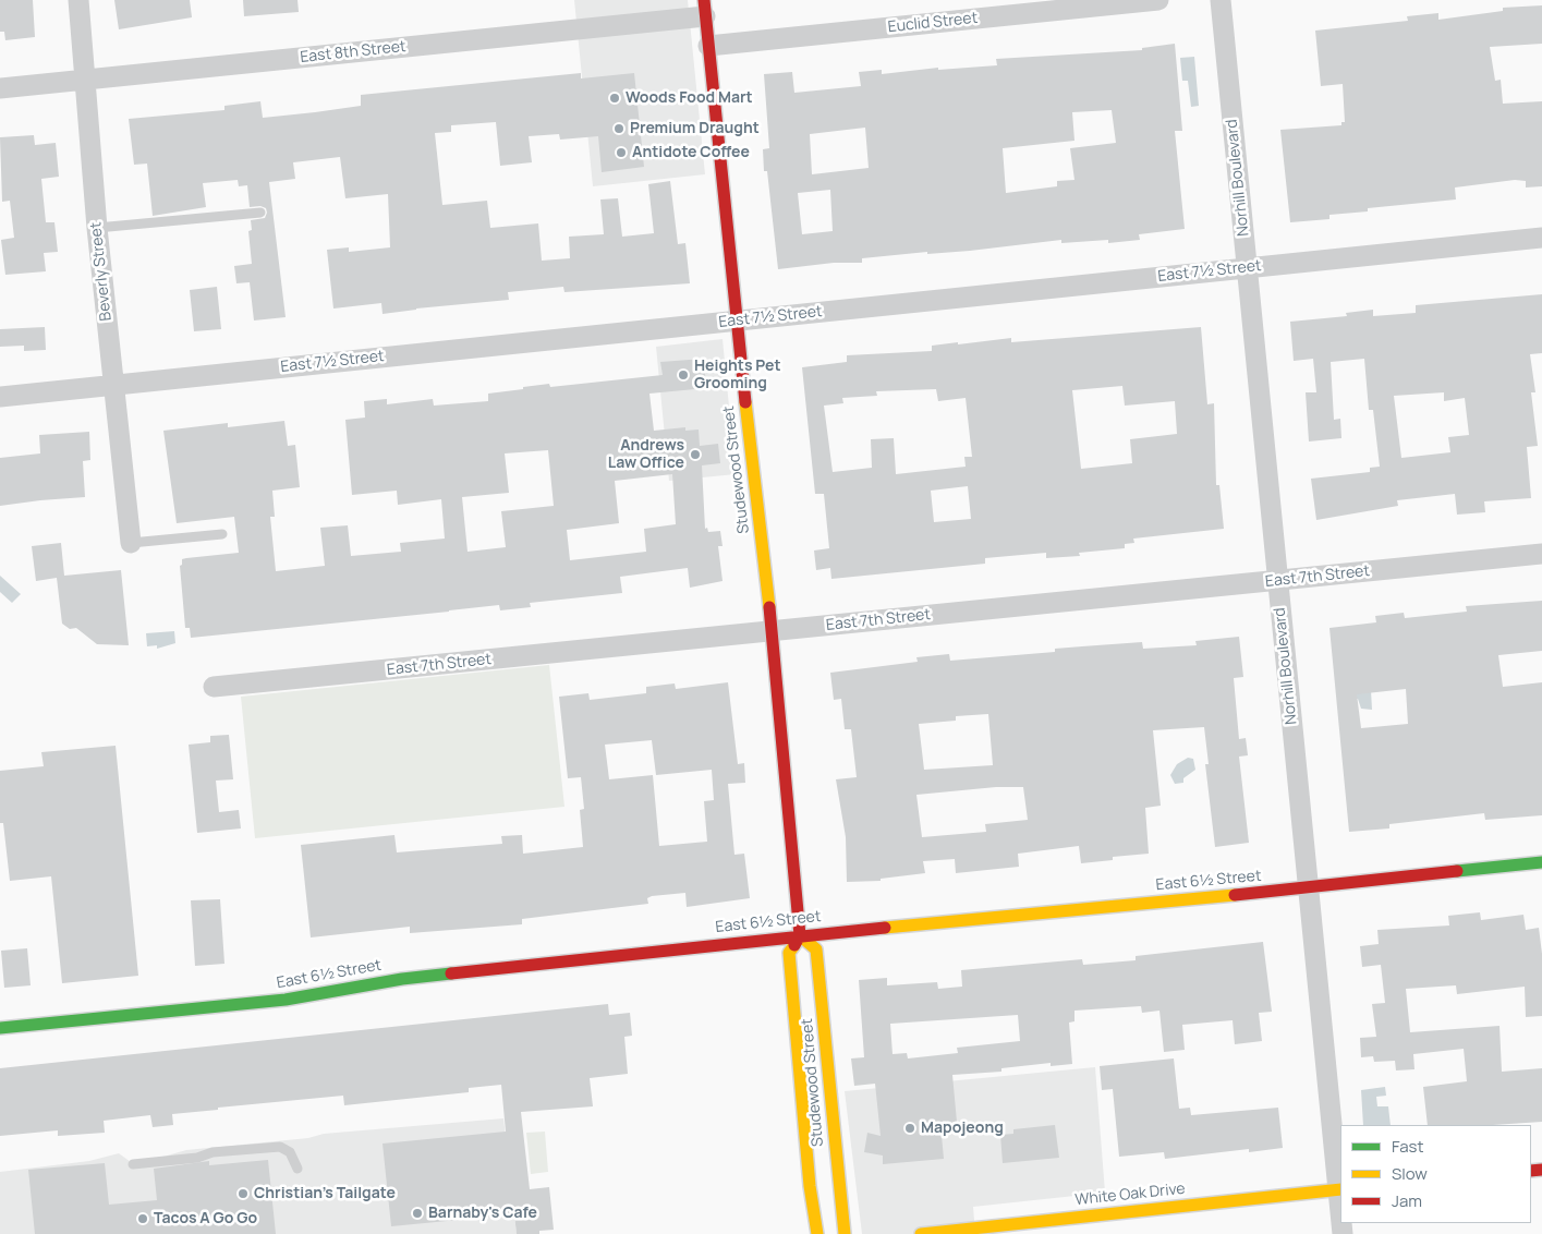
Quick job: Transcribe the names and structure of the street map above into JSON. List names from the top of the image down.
{
  "streets": {
    "main road": ["Studewood Street", "East 6½ Street", "White Oak Drive"],
    "street": [
      "Euclid Street",
      "East 8th Street",
      "Norhill Boulevard",
      "Beverly Street",
      "East 7½ Street",
      "East 7th Street"
    ]
  },
  "crossings": [
    ["Euclid Street", "Studewood Street"],
    ["East 8th Street", "Beverly Street"],
    ["East 8th Street", "Studewood Street"],
    ["Norhill Boulevard", "East 7½ Street"],
    ["Norhill Boulevard", "East 7th Street"],
    ["Norhill Boulevard", "East 6½ Street"],
    ["Norhill Boulevard", "White Oak Drive"],
    ["Beverly Street", "East 7½ Street"],
    ["East 7½ Street", "Studewood Street"],
    ["Studewood Street", "East 7th Street"],
    ["Studewood Street", "East 6½ Street"]
  ],
  "places": [
    "Woods Food Mart",
    "Premium Draught",
    "Antidote Coffee",
    "Heights Pet Grooming",
    "Andrews Law Office",
    "Mapojeong",
    "Christian’s Tailgate",
    "Barnaby's Cafe",
    "Tacos A Go Go"
  ],
  "legend": ["Fast", "Slow", "Jam"]
}
